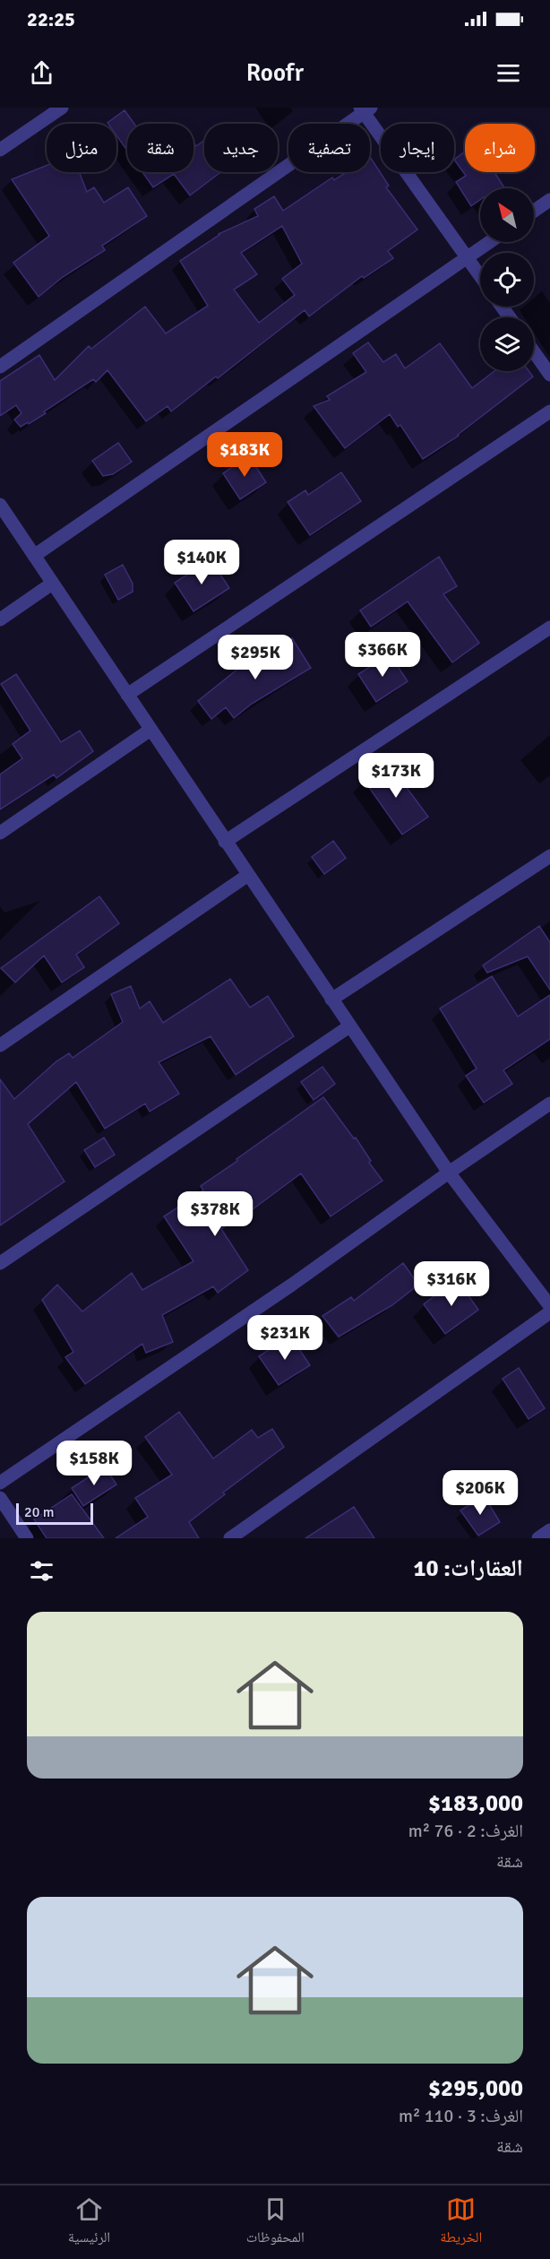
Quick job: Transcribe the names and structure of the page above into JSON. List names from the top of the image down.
{
  "scale_bar": "20 m",
  "north": "top left",
  "page": {
    "status": "22:25",
    "header": "Roofr",
    "chip": [
      "شراء",
      "إيجار",
      "تصفية",
      "جديد",
      "شقة",
      "منزل"
    ],
    "price": [
      "$183K",
      "$140K",
      "$366K",
      "$295K",
      "$173K",
      "$378K",
      "$316K",
      "$231K",
      "$158K",
      "$206K"
    ],
    "scale": "20 m",
    "heading": "العقارات: 10",
    "list": [
      {
        "name": "$183,000",
        "note": "الغرف: 2 · 76 m² · شقة"
      },
      {
        "name": "$295,000",
        "note": "الغرف: 3 · 110 m² · شقة"
      }
    ],
    "tabs": ["الخريطة", "المحفوظات", "الرئيسية"]
  }
}
